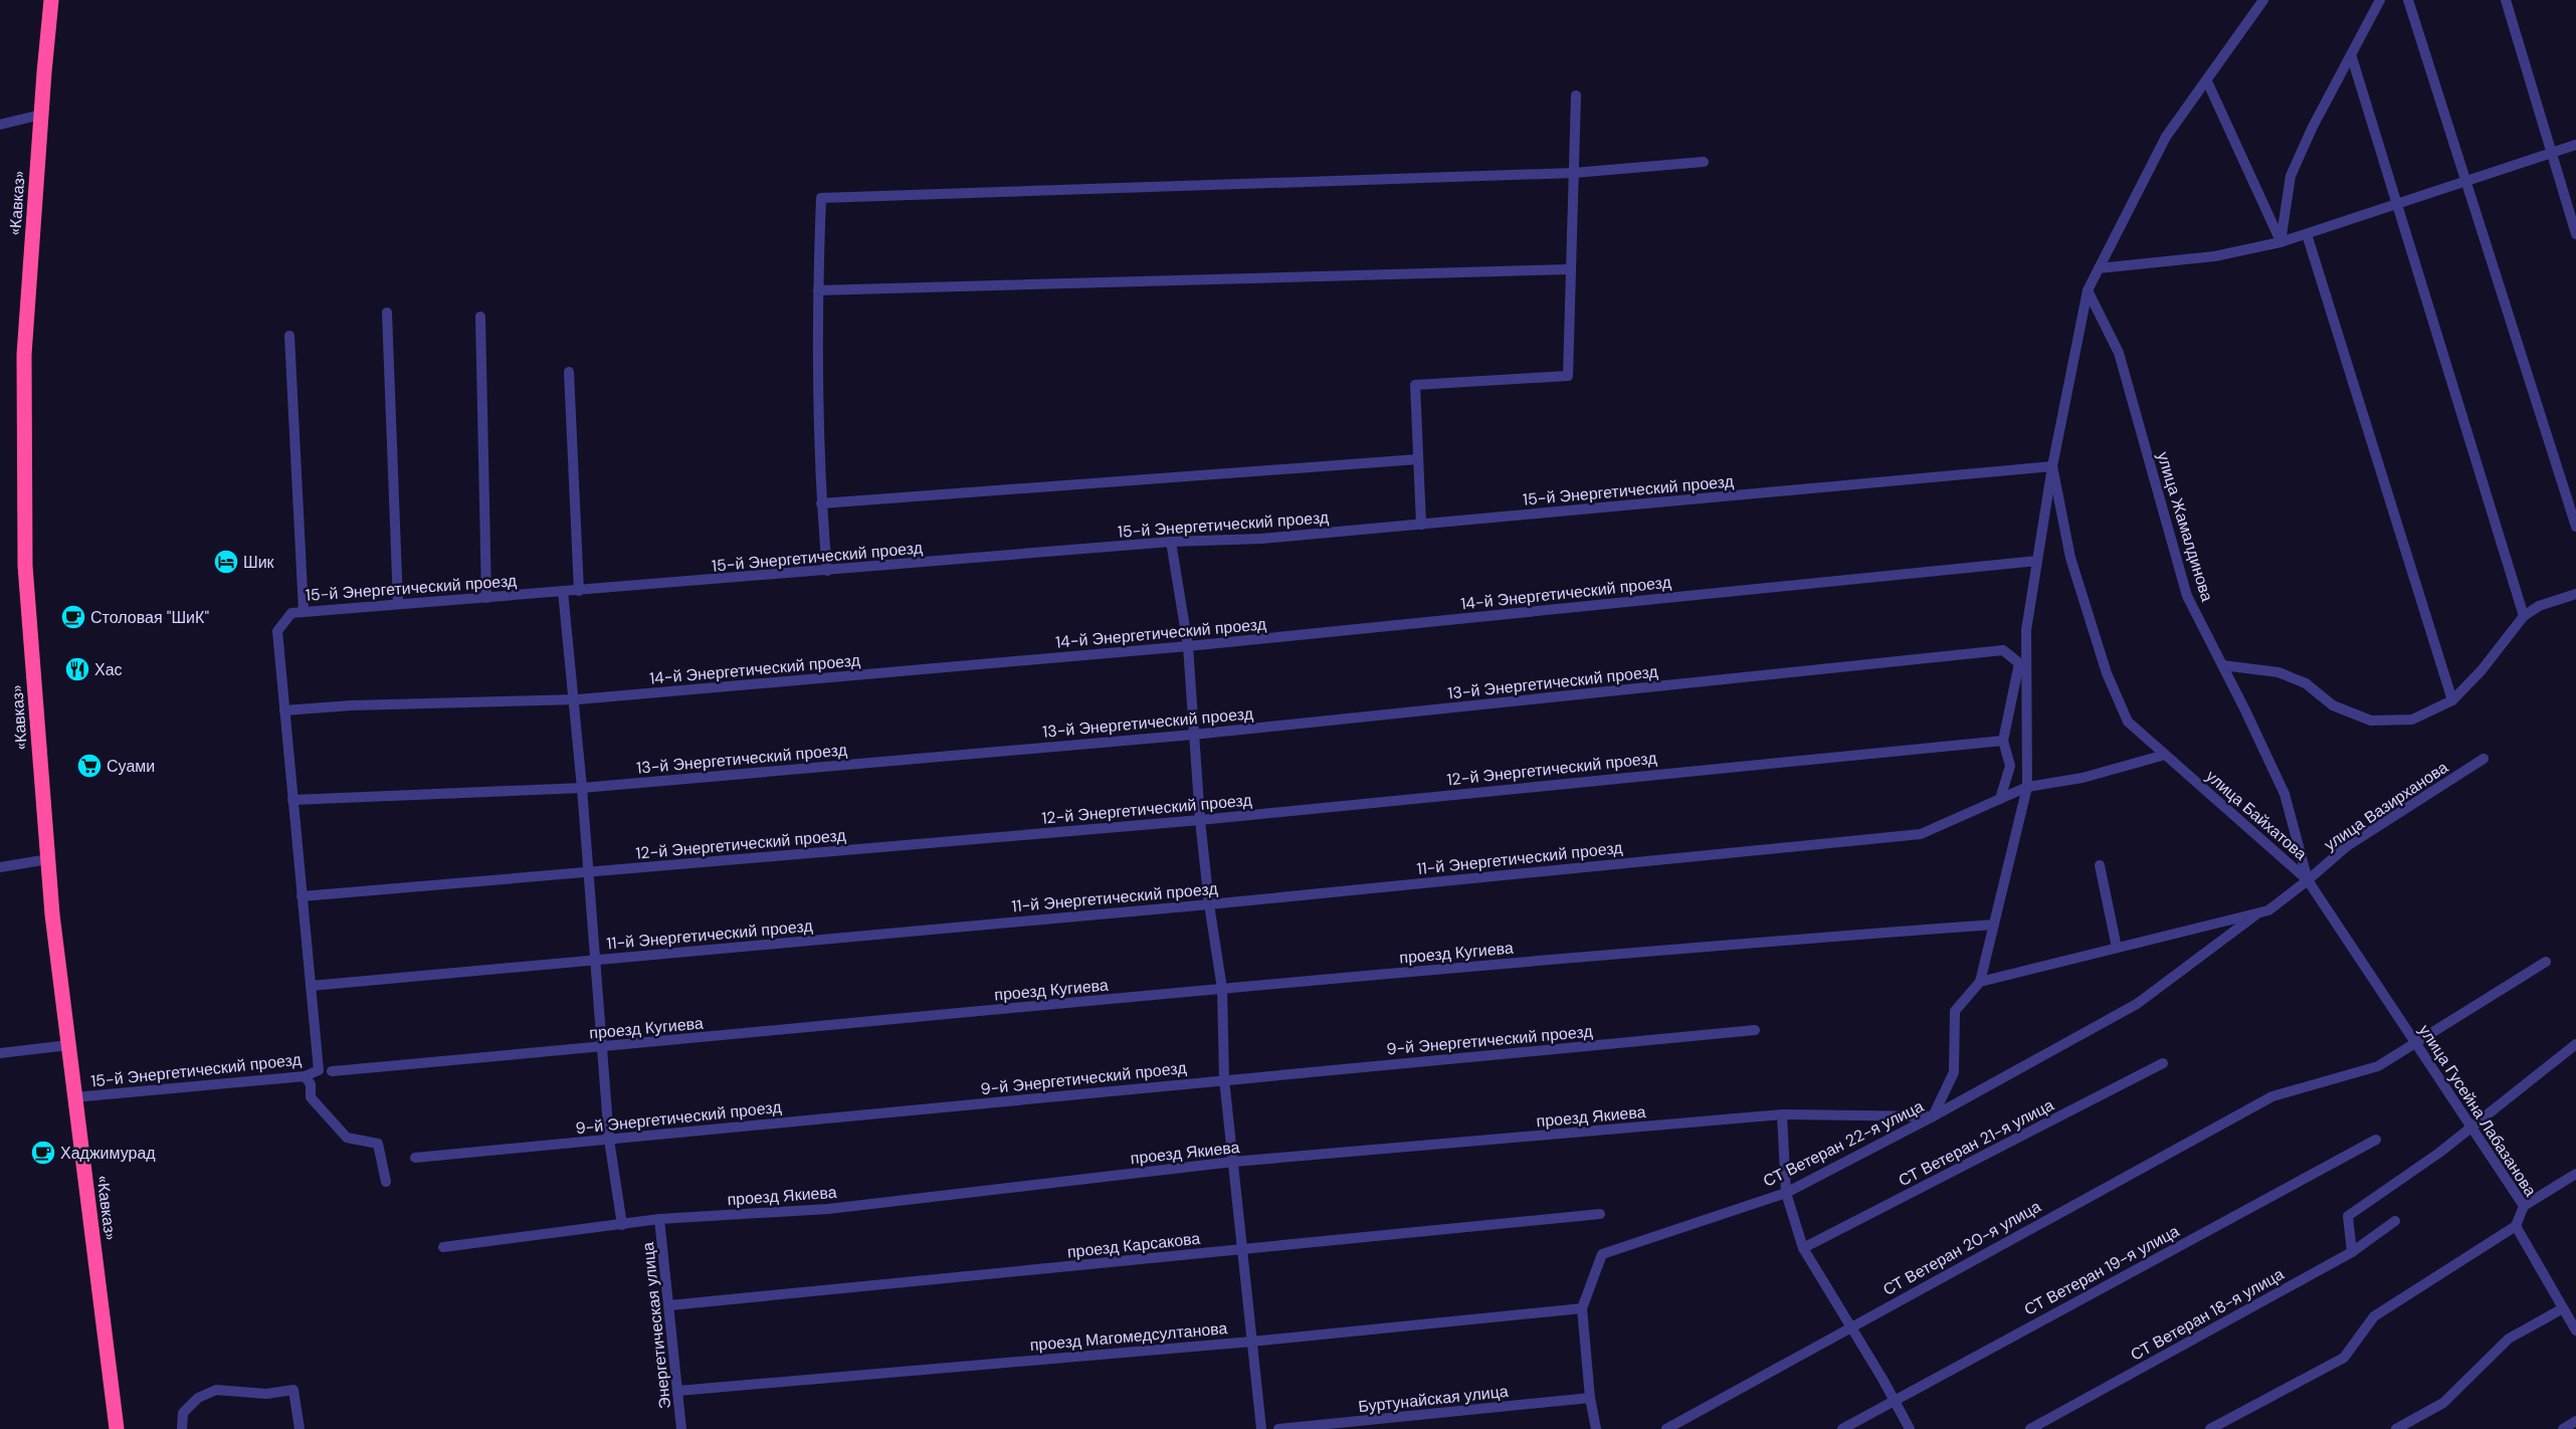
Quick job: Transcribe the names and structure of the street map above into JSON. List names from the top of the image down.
{
  "streets": {
    "highway": ["«Кавказ»"],
    "street": [
      "15-й Энергетический проезд",
      "улица Жамалдинова",
      "14-й Энергетический проезд",
      "13-й Энергетический проезд",
      "12-й Энергетический проезд",
      "улица Вазирханова",
      "улица Байхатова",
      "11-й Энергетический проезд",
      "проезд Кугиева",
      "9-й Энергетический проезд",
      "улица Гусейна Лабазанова",
      "проезд Якиева",
      "СТ Ветеран 21-я улица",
      "СТ Ветеран 22-я улица",
      "проезд Карсакова",
      "СТ Ветеран 20-я улица",
      "СТ Ветеран 19-я улица",
      "СТ Ветеран 18-я улица",
      "Энергетическая улица",
      "проезд Магомедсултанова",
      "Буртунайская улица"
    ]
  },
  "crossings": [
    ["«Кавказ»", "15-й Энергетический проезд"],
    ["15-й Энергетический проезд", "14-й Энергетический проезд"],
    ["15-й Энергетический проезд", "13-й Энергетический проезд"],
    ["15-й Энергетический проезд", "12-й Энергетический проезд"],
    ["15-й Энергетический проезд", "улица Байхатова"],
    ["15-й Энергетический проезд", "11-й Энергетический проезд"],
    ["улица Жамалдинова", "улица Вазирханова"],
    ["улица Жамалдинова", "улица Байхатова"],
    ["улица Жамалдинова", "улица Гусейна Лабазанова"],
    ["улица Вазирханова", "улица Байхатова"],
    ["улица Вазирханова", "улица Гусейна Лабазанова"],
    ["улица Байхатова", "11-й Энергетический проезд"],
    ["улица Байхатова", "улица Гусейна Лабазанова"],
    ["улица Байхатова", "СТ Ветеран 22-я улица"],
    ["улица Гусейна Лабазанова", "СТ Ветеран 20-я улица"],
    ["проезд Якиева", "СТ Ветеран 22-я улица"],
    ["проезд Якиева", "Энергетическая улица"],
    ["СТ Ветеран 22-я улица", "проезд Магомедсултанова"],
    ["проезд Карсакова", "Энергетическая улица"],
    ["Энергетическая улица", "проезд Магомедсултанова"]
  ],
  "places": {
    "hotel": ["Шик"],
    "cafe": ["Столовая \"ШиК\"", "Хаджимурад"],
    "restaurant": ["Хас"],
    "supermarket": ["Суами"]
  }
}
